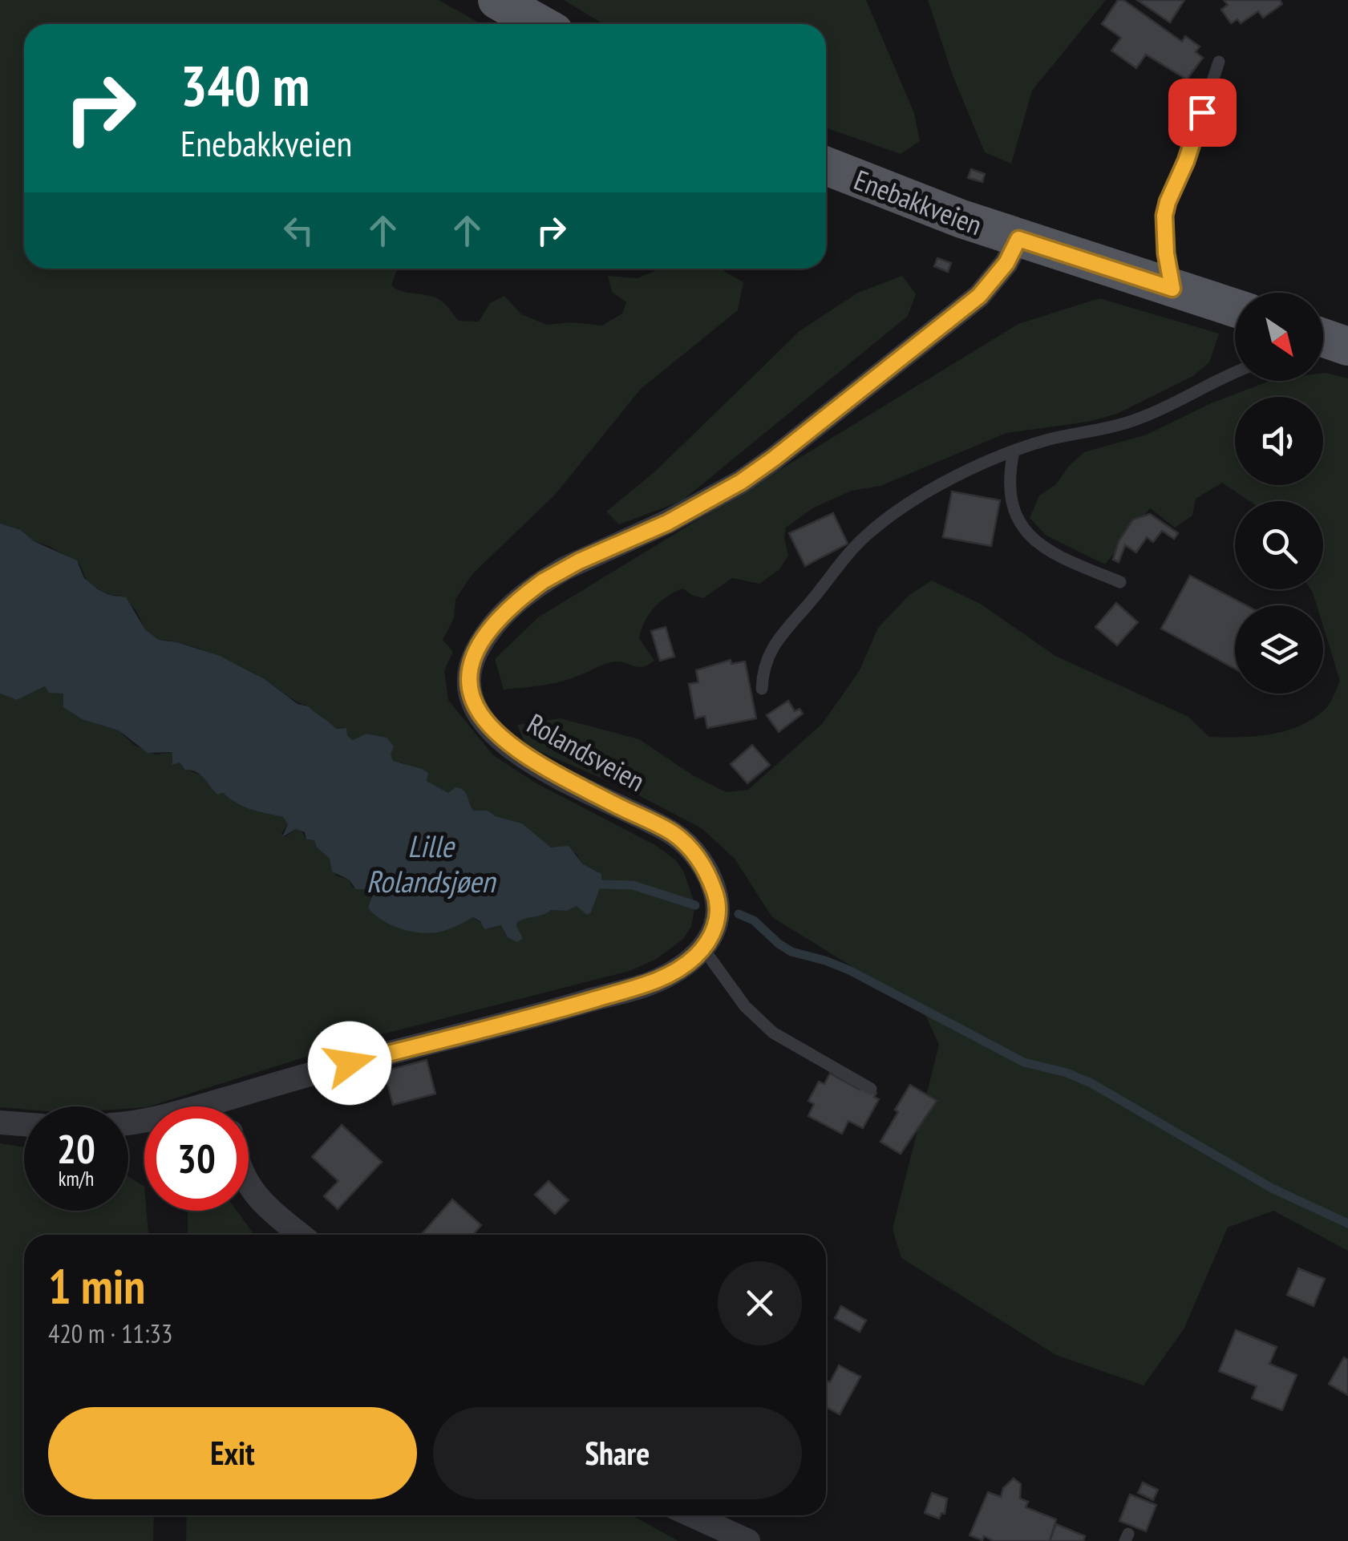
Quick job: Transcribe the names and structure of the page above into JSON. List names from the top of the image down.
{
  "streets": {
    "main road": ["Enebakkveien"],
    "street": ["Rolandsveien"]
  },
  "crossings": [
    ["Enebakkveien", "Rolandsveien"]
  ],
  "water": ["Lille Rolandsjøen"],
  "north": "bottom right",
  "page": {
    "turn": ["340 m", "Enebakkveien"],
    "speed": "20 km/h",
    "limit": "30",
    "heading": ["1 min", "420 m · 11:33"],
    "buttons": ["Exit", "Share"]
  }
}
